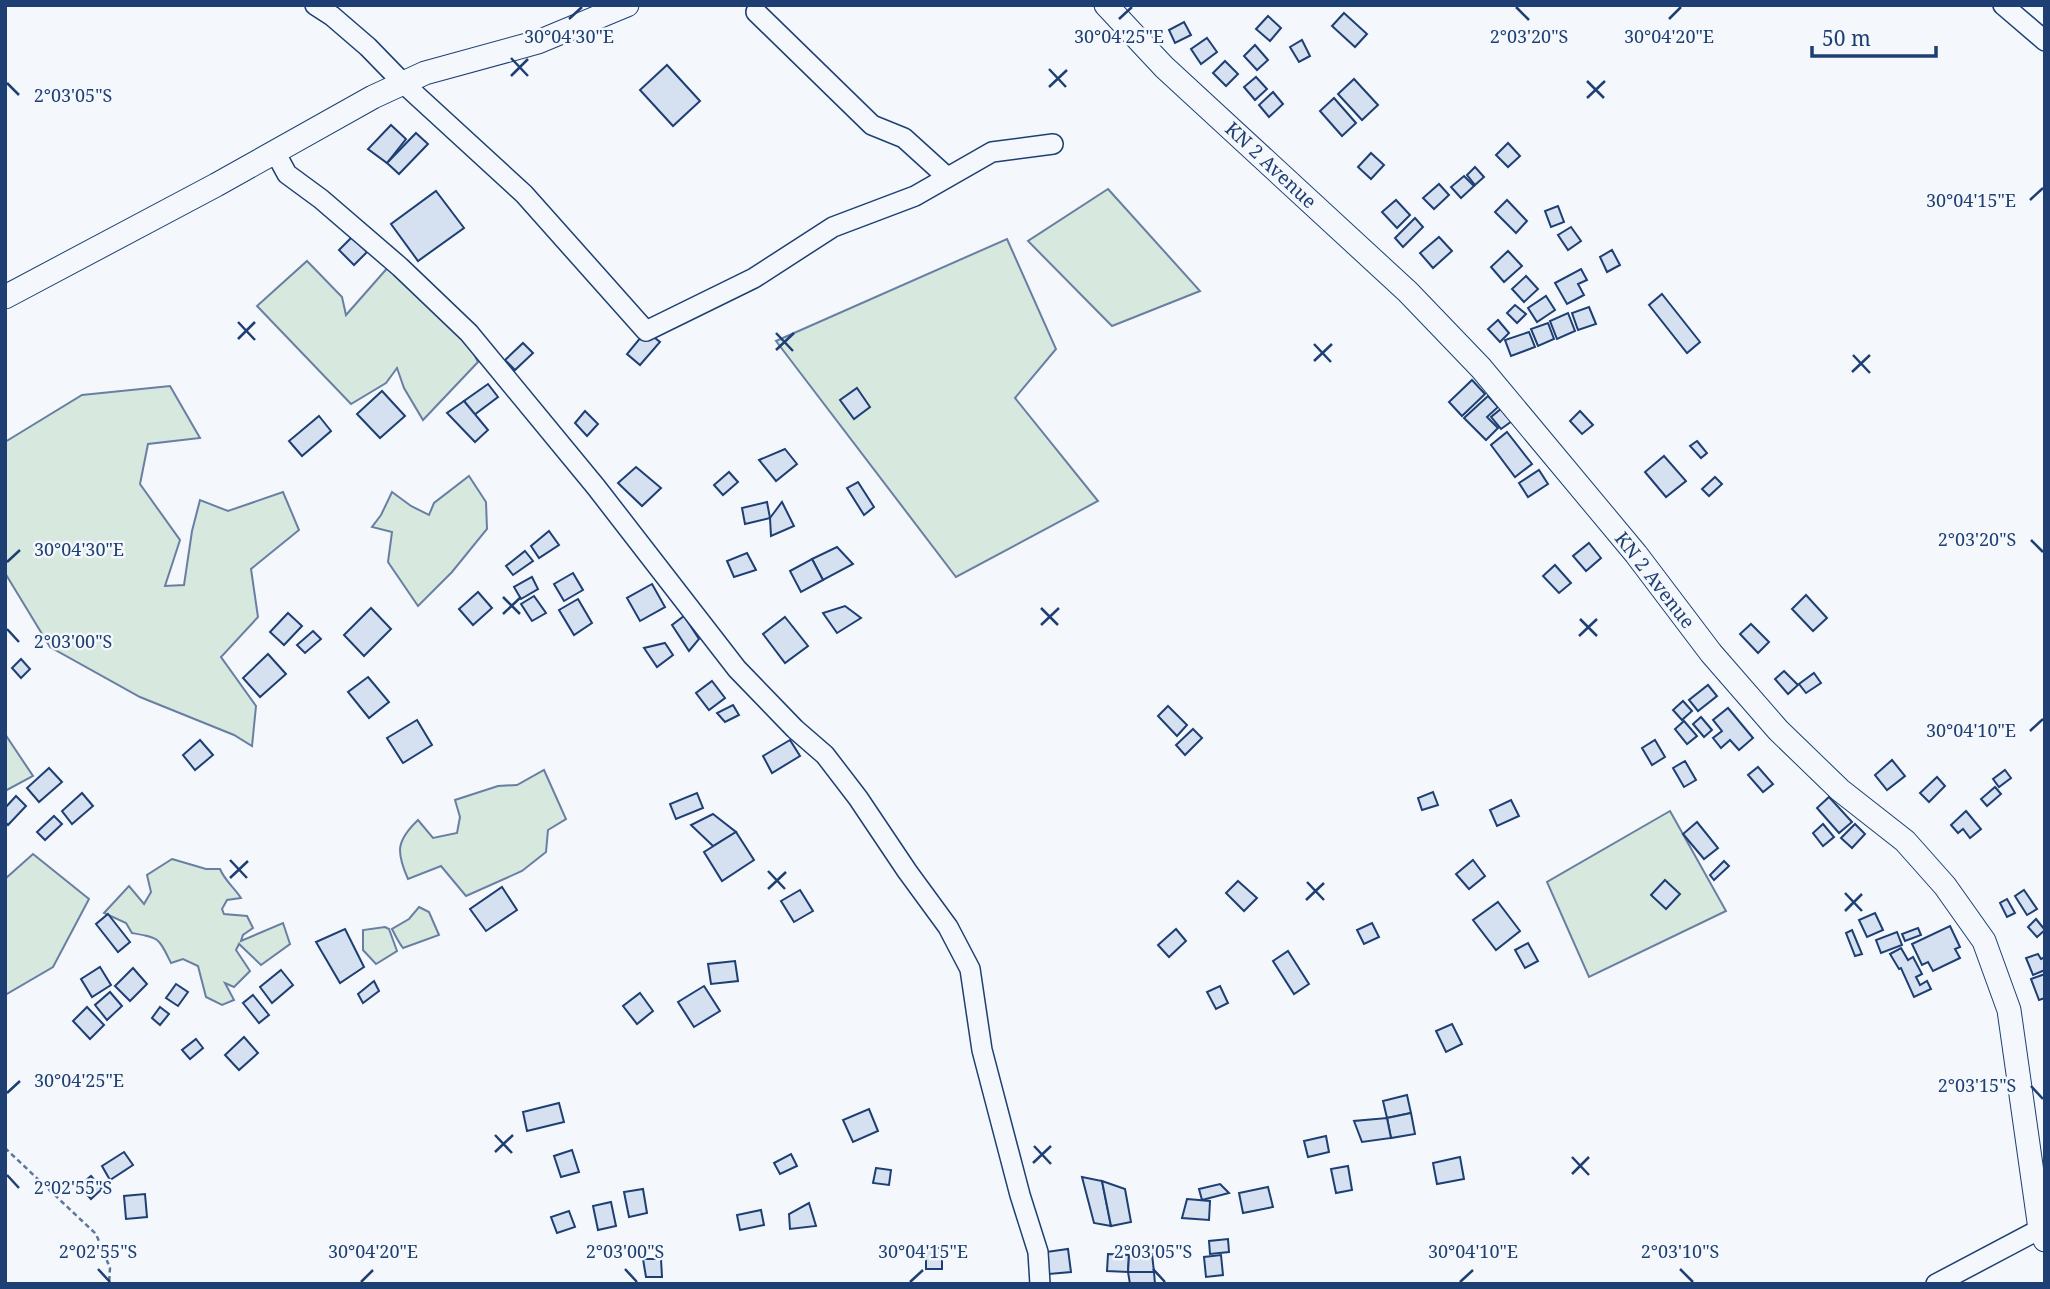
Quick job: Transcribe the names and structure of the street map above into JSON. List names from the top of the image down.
{
  "streets": {
    "main road": ["KN 2 Avenue"]
  },
  "scale_bar": "50 m",
  "coordinates": [
    "30°04'30\"E",
    "30°04'25\"E",
    "30°04'20\"E",
    "2°03'20\"S",
    "2°03'05\"S",
    "30°04'15\"E",
    "2°03'00\"S",
    "30°04'10\"E",
    "2°03'15\"S",
    "2°02'55\"S",
    "2°03'10\"S"
  ]
}
